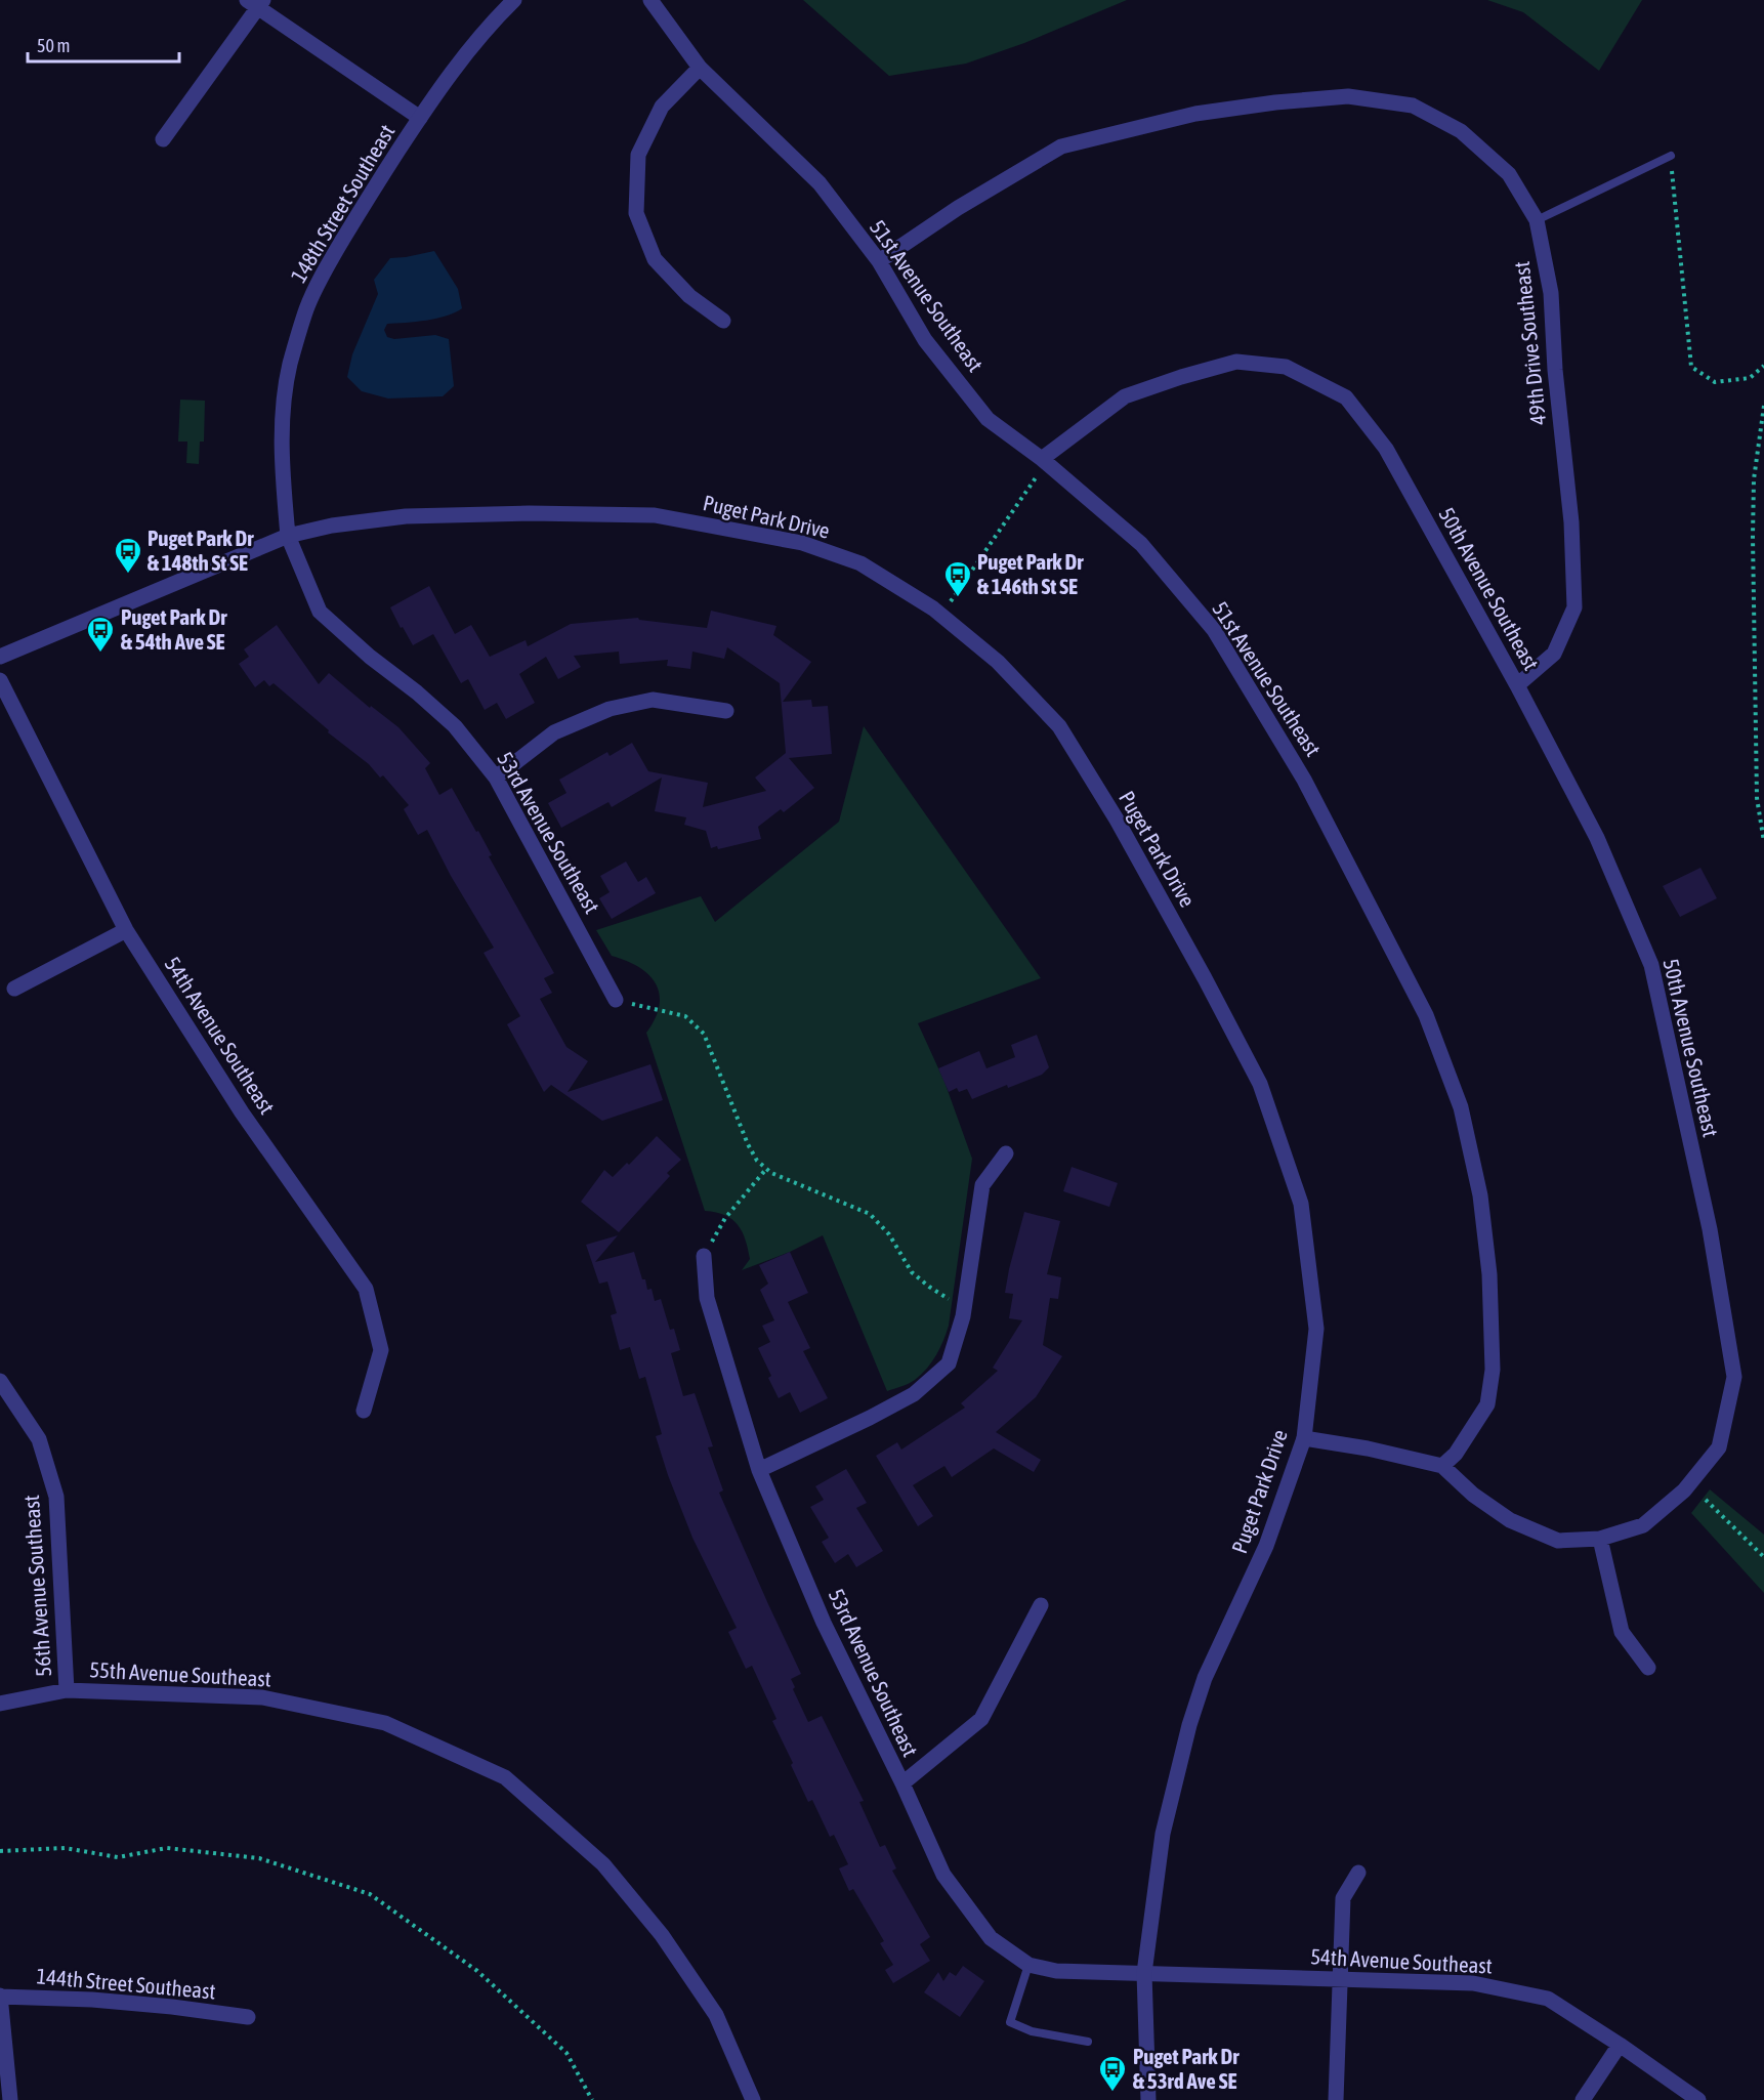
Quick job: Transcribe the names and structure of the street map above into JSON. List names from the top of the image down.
{
  "streets": {
    "street": [
      "148th Street Southeast",
      "51st Avenue Southeast",
      "49th Drive Southeast",
      "Puget Park Drive",
      "50th Avenue Southeast",
      "53rd Avenue Southeast",
      "54th Avenue Southeast",
      "56th Avenue Southeast",
      "55th Avenue Southeast",
      "144th Street Southeast"
    ]
  },
  "crossings": [
    ["148th Street Southeast", "Puget Park Drive"],
    ["148th Street Southeast", "53rd Avenue Southeast"],
    ["51st Avenue Southeast", "49th Drive Southeast"],
    ["51st Avenue Southeast", "50th Avenue Southeast"],
    ["49th Drive Southeast", "50th Avenue Southeast"],
    ["Puget Park Drive", "53rd Avenue Southeast"],
    ["Puget Park Drive", "54th Avenue Southeast"],
    ["53rd Avenue Southeast", "54th Avenue Southeast"],
    ["56th Avenue Southeast", "55th Avenue Southeast"]
  ],
  "places": {
    "bus stop": [
      "Puget Park Dr & 148th St SE",
      "Puget Park Dr & 146th St SE",
      "Puget Park Dr & 54th Ave SE",
      "Puget Park Dr & 53rd Ave SE"
    ]
  },
  "scale_bar": "50 m"
}
